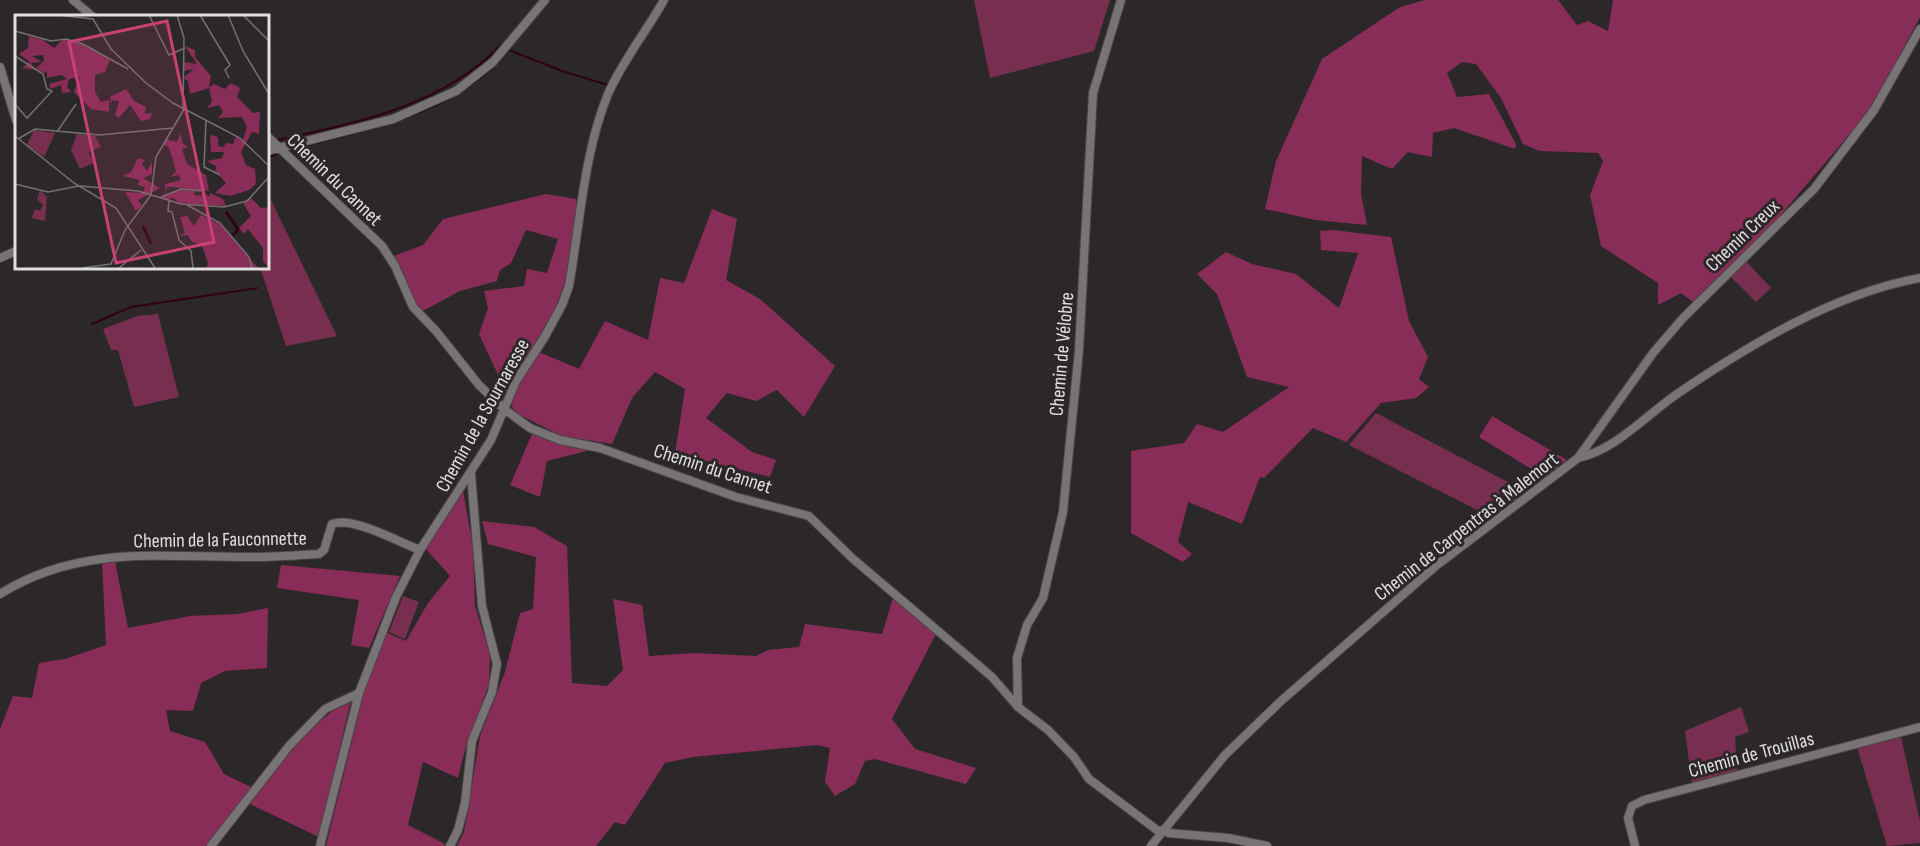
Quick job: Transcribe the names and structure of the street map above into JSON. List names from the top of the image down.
{
  "streets": {
    "street": [
      "Chemin du Cannet",
      "Chemin Creux",
      "Chemin de Vélobre",
      "Chemin de la Sournaresse",
      "Chemin de Carpentras à Malemort",
      "Chemin de la Fauconnette",
      "Chemin de Trouillas"
    ]
  },
  "crossings": [
    ["Chemin du Cannet", "Chemin de Vélobre"],
    ["Chemin du Cannet", "Chemin de la Sournaresse"],
    ["Chemin du Cannet", "Chemin de Carpentras à Malemort"],
    ["Chemin Creux", "Chemin de Carpentras à Malemort"],
    ["Chemin de la Sournaresse", "Chemin de la Fauconnette"]
  ]
}
